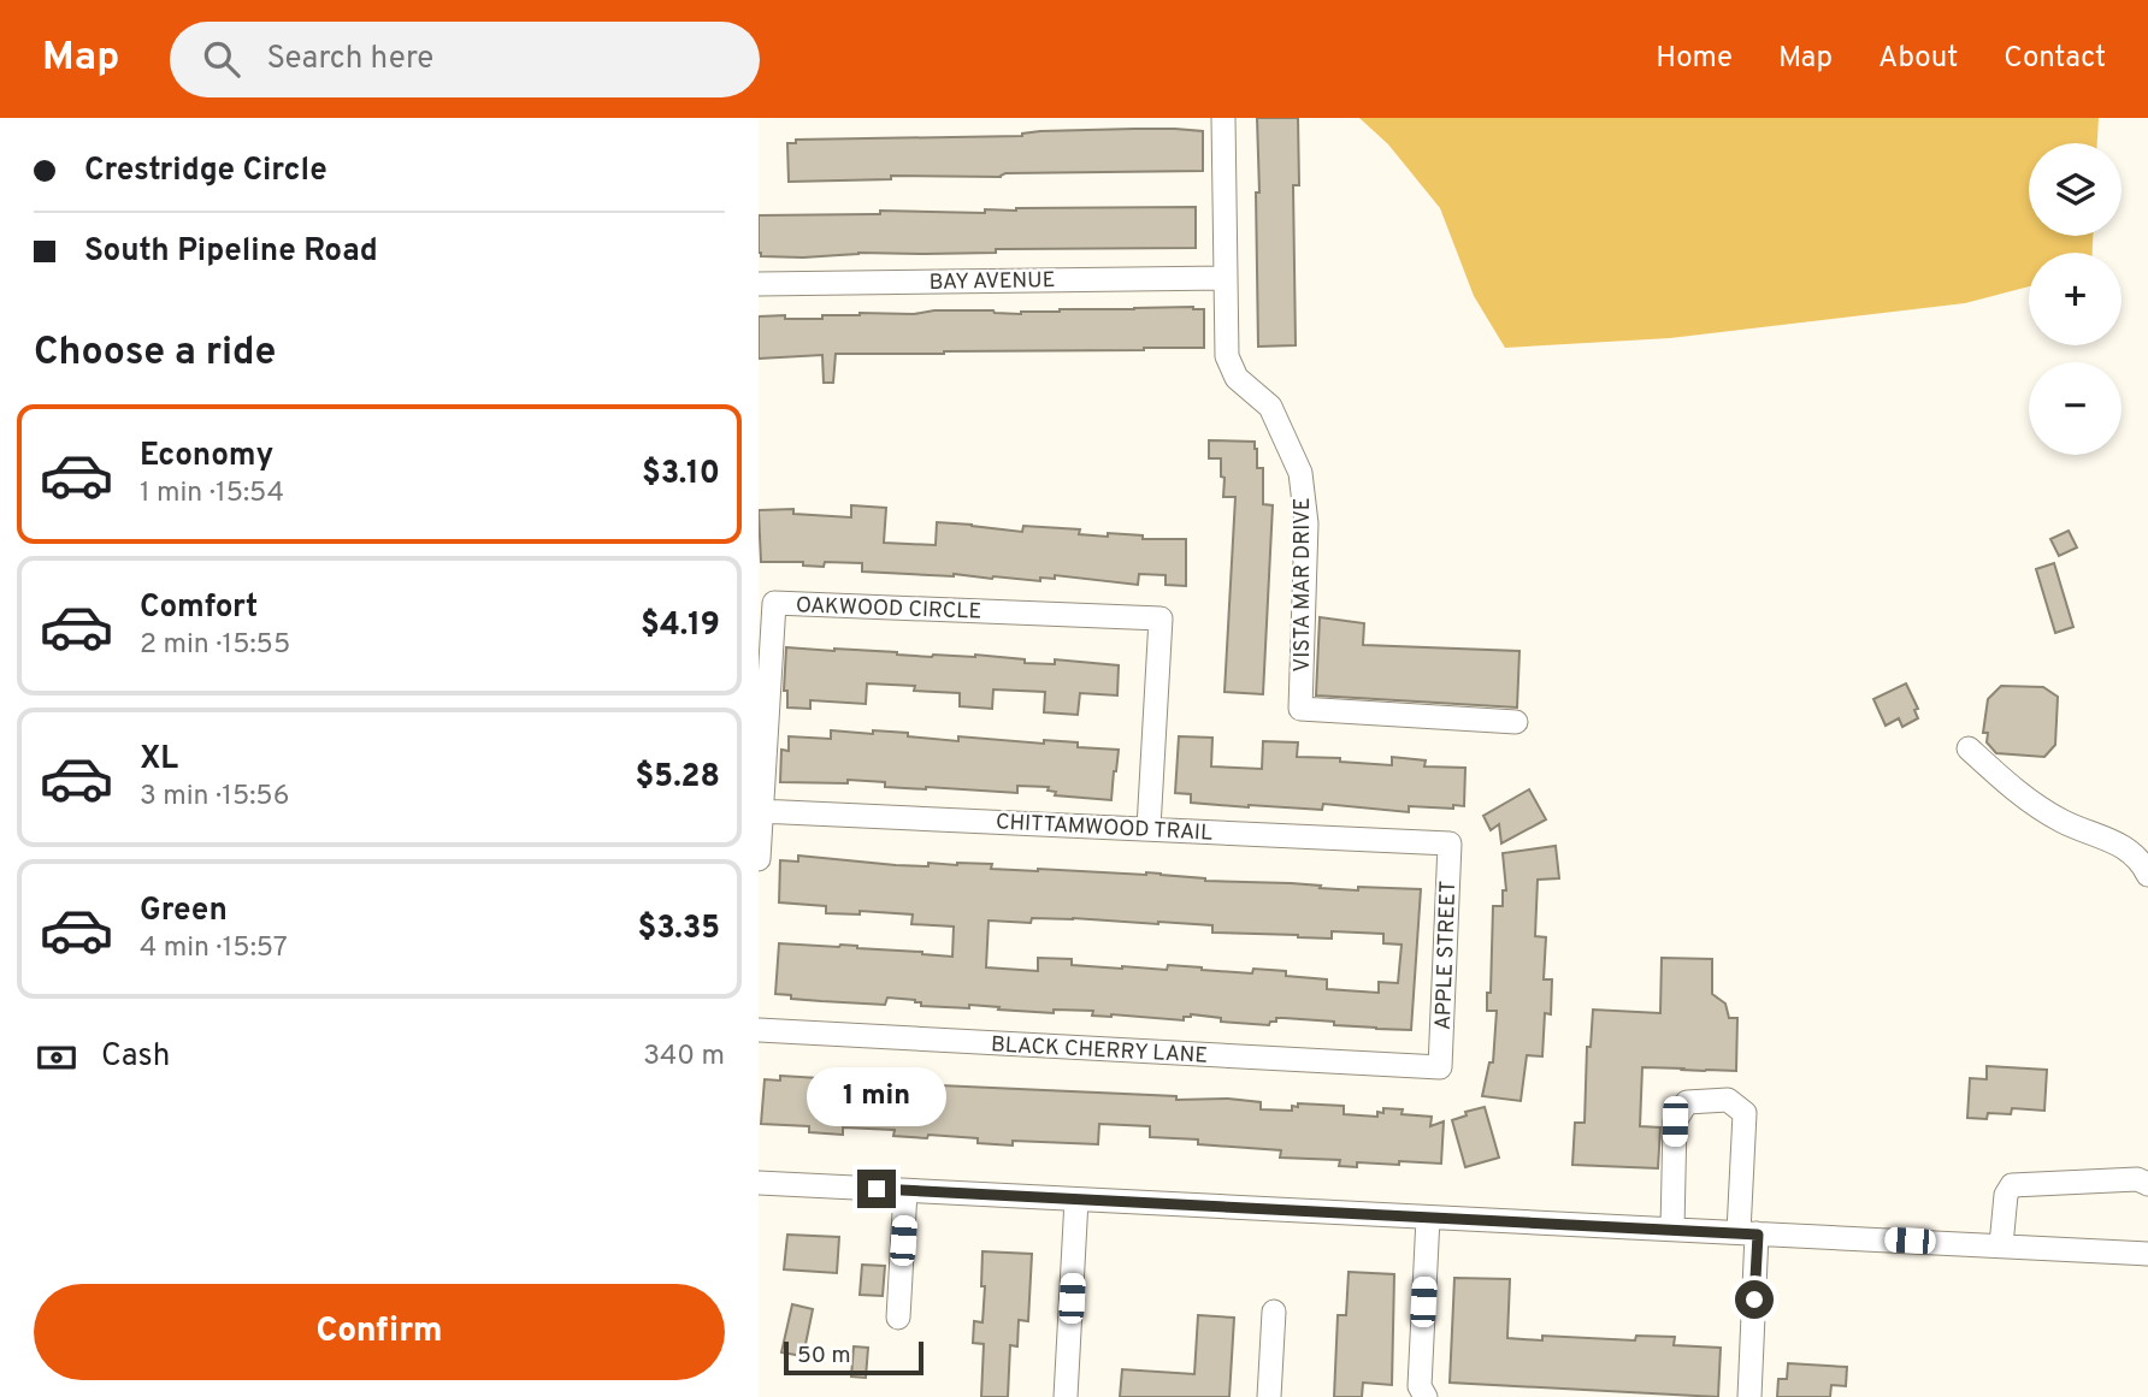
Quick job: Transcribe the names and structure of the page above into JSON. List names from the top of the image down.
{
  "streets": {
    "street": [
      "BAY AVENUE",
      "VISTA MAR DRIVE",
      "OAKWOOD CIRCLE",
      "CHITTAMWOOD TRAIL",
      "APPLE STREET",
      "BLACK CHERRY LANE"
    ]
  },
  "crossings": [
    ["BAY AVENUE", "VISTA MAR DRIVE"],
    ["OAKWOOD CIRCLE", "CHITTAMWOOD TRAIL"],
    ["CHITTAMWOOD TRAIL", "APPLE STREET"],
    ["APPLE STREET", "BLACK CHERRY LANE"]
  ],
  "scale_bar": "50 m",
  "page": {
    "header": "Map",
    "search": "Search here",
    "nav": [
      "Home",
      "Map",
      "About",
      "Contact"
    ],
    "banner": ["Crestridge Circle", "South Pipeline Road"],
    "map_buttons": ["+", "−"],
    "heading": "Choose a ride",
    "list": [
      {
        "name": "Economy",
        "note": "1 min · 15:54",
        "value": "$3.10"
      },
      {
        "name": "Comfort",
        "note": "2 min · 15:55",
        "value": "$4.19"
      },
      {
        "name": "XL",
        "note": "3 min · 15:56",
        "value": "$5.28"
      },
      {
        "name": "Green",
        "note": "4 min · 15:57",
        "value": "$3.35"
      }
    ],
    "pay": ["Cash", "340 m"],
    "bubble": "1 min",
    "buttons": "Confirm",
    "scale": "50 m"
  }
}
